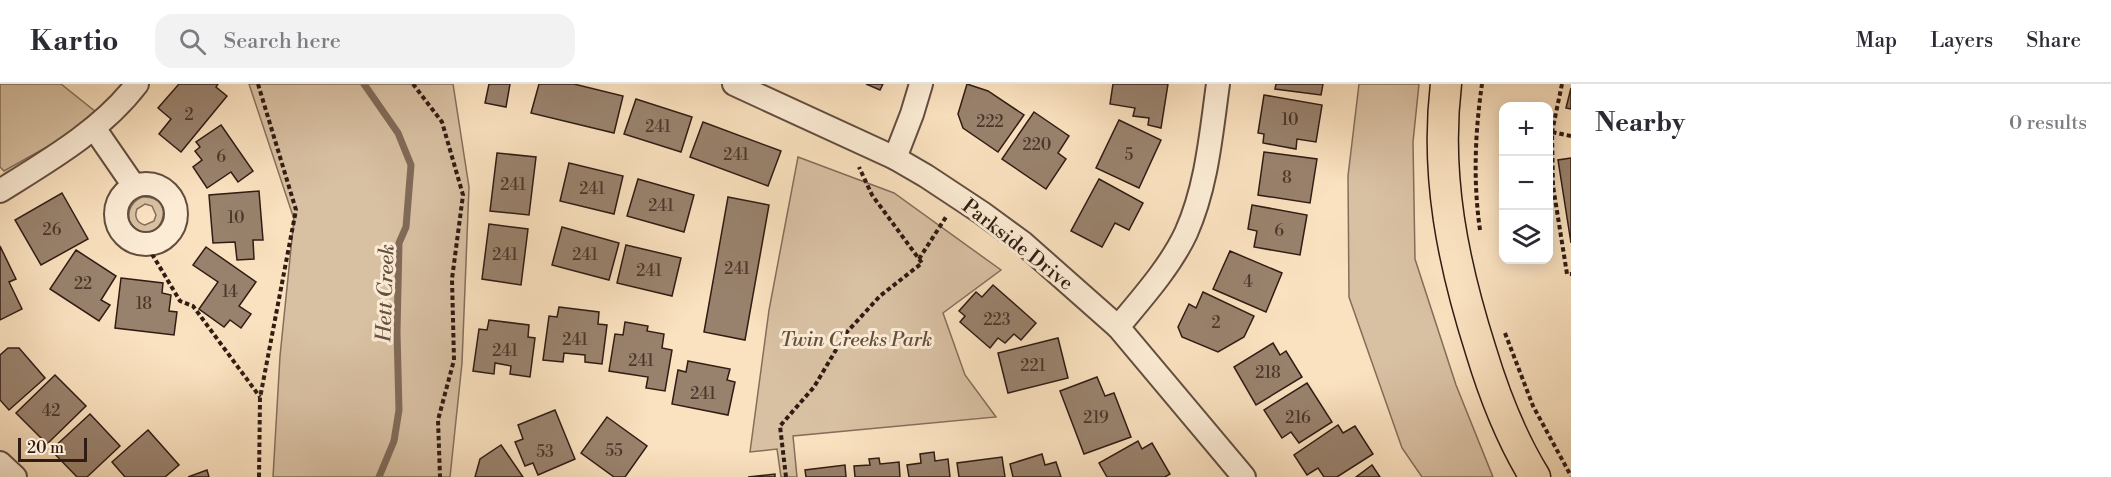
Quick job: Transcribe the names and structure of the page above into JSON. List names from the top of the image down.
{
  "streets": {
    "street": ["Parkside Drive"]
  },
  "water": ["Hett Creek"],
  "parks": ["Twin Creeks Park"],
  "house_numbers": [
    "2",
    "10",
    "222",
    "241",
    "220",
    "241",
    "5",
    "6",
    "8",
    "241",
    "241",
    "241",
    "10",
    "26",
    "6",
    "241",
    "241",
    "241",
    "241",
    "4",
    "22",
    "14",
    "18",
    "223",
    "2",
    "241",
    "241",
    "241",
    "221",
    "218",
    "241",
    "42",
    "219",
    "216",
    "55",
    "53"
  ],
  "scale_bar": "20 m",
  "page": {
    "header": "Kartio",
    "search": "Search here",
    "nav": ["Map", "Layers", "Share"],
    "heading": ["Nearby", "0 results"],
    "map_buttons": ["+", "−"],
    "scale": "20 m"
  }
}
